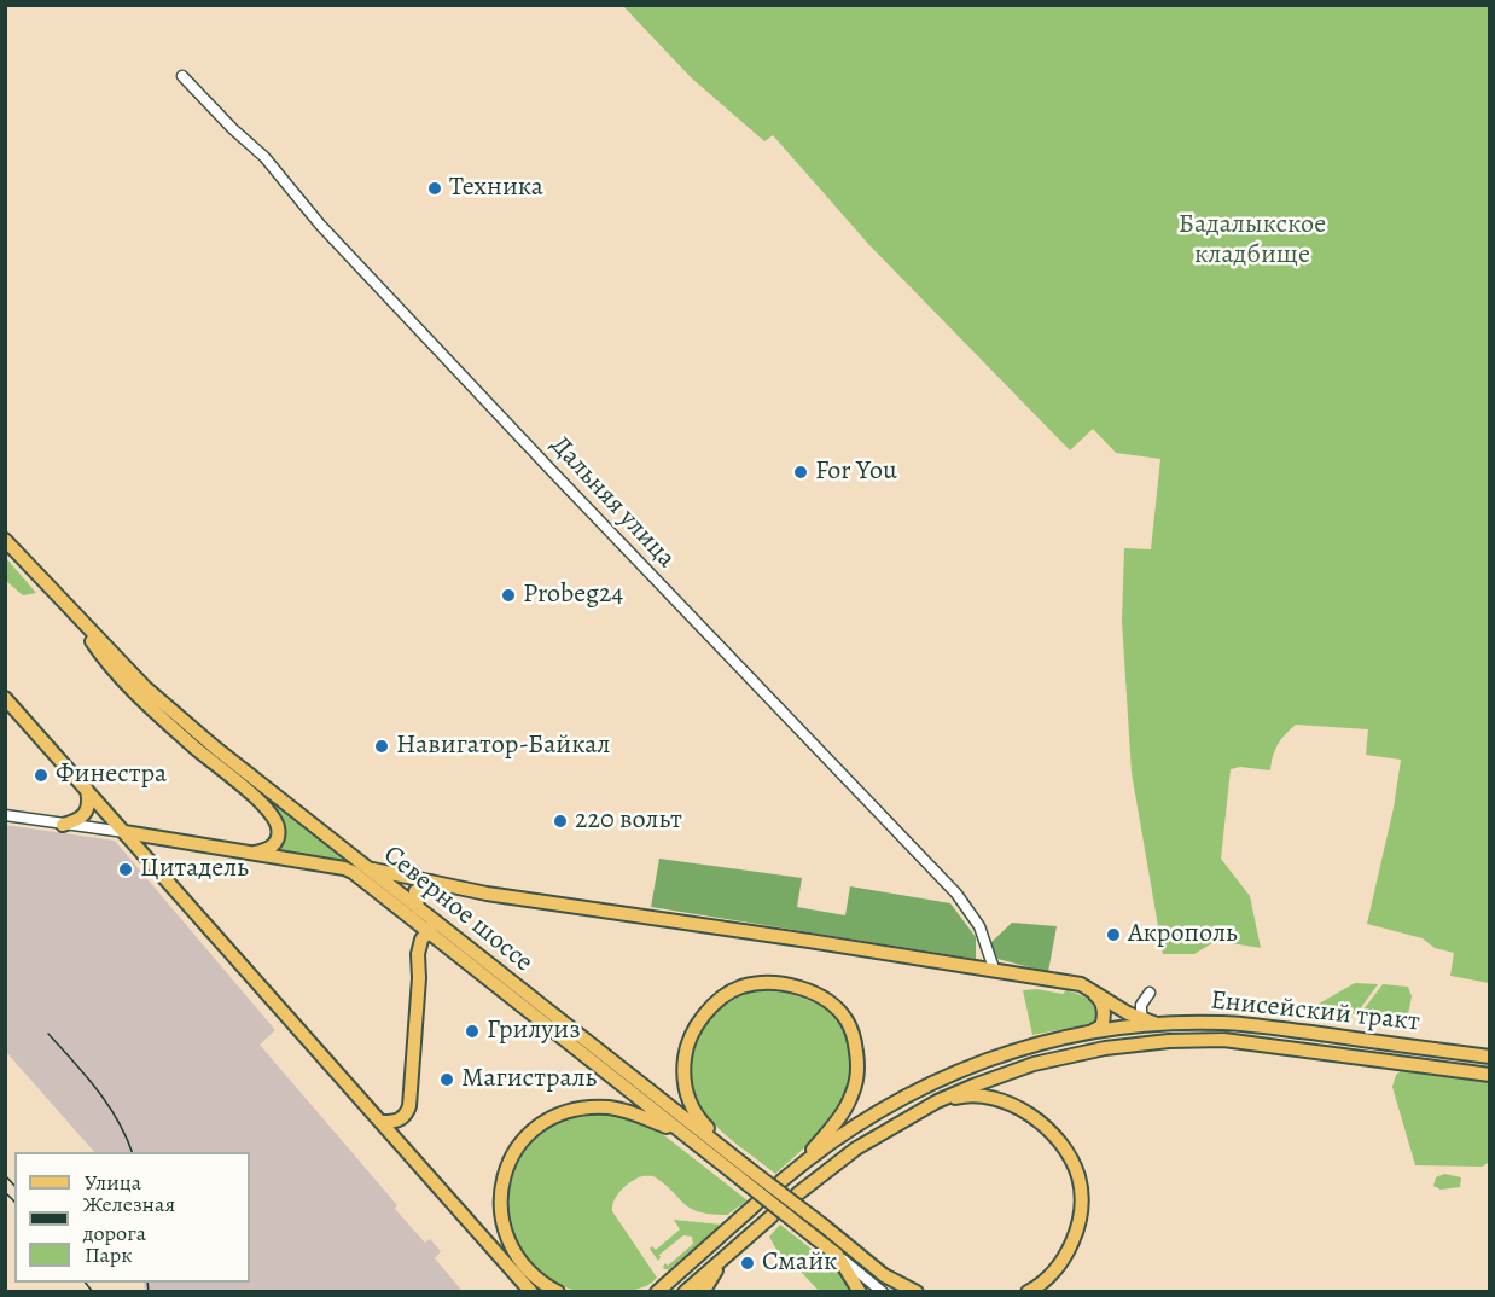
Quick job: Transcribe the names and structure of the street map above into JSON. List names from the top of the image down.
{
  "streets": {
    "main road": ["Северное шоссе", "Енисейский тракт"],
    "street": ["Дальняя улица"]
  },
  "parks": ["Бадалыкское кладбище"],
  "places": [
    "Техника",
    "For You",
    "Probeg24",
    "Навигатор-Байкал",
    "Финестра",
    "220 вольт",
    "Цитадель",
    "Акрополь",
    "Грилуиз",
    "Магистраль",
    "Смайк"
  ],
  "legend": ["Улица", "Железная дорога", "Парк"]
}
